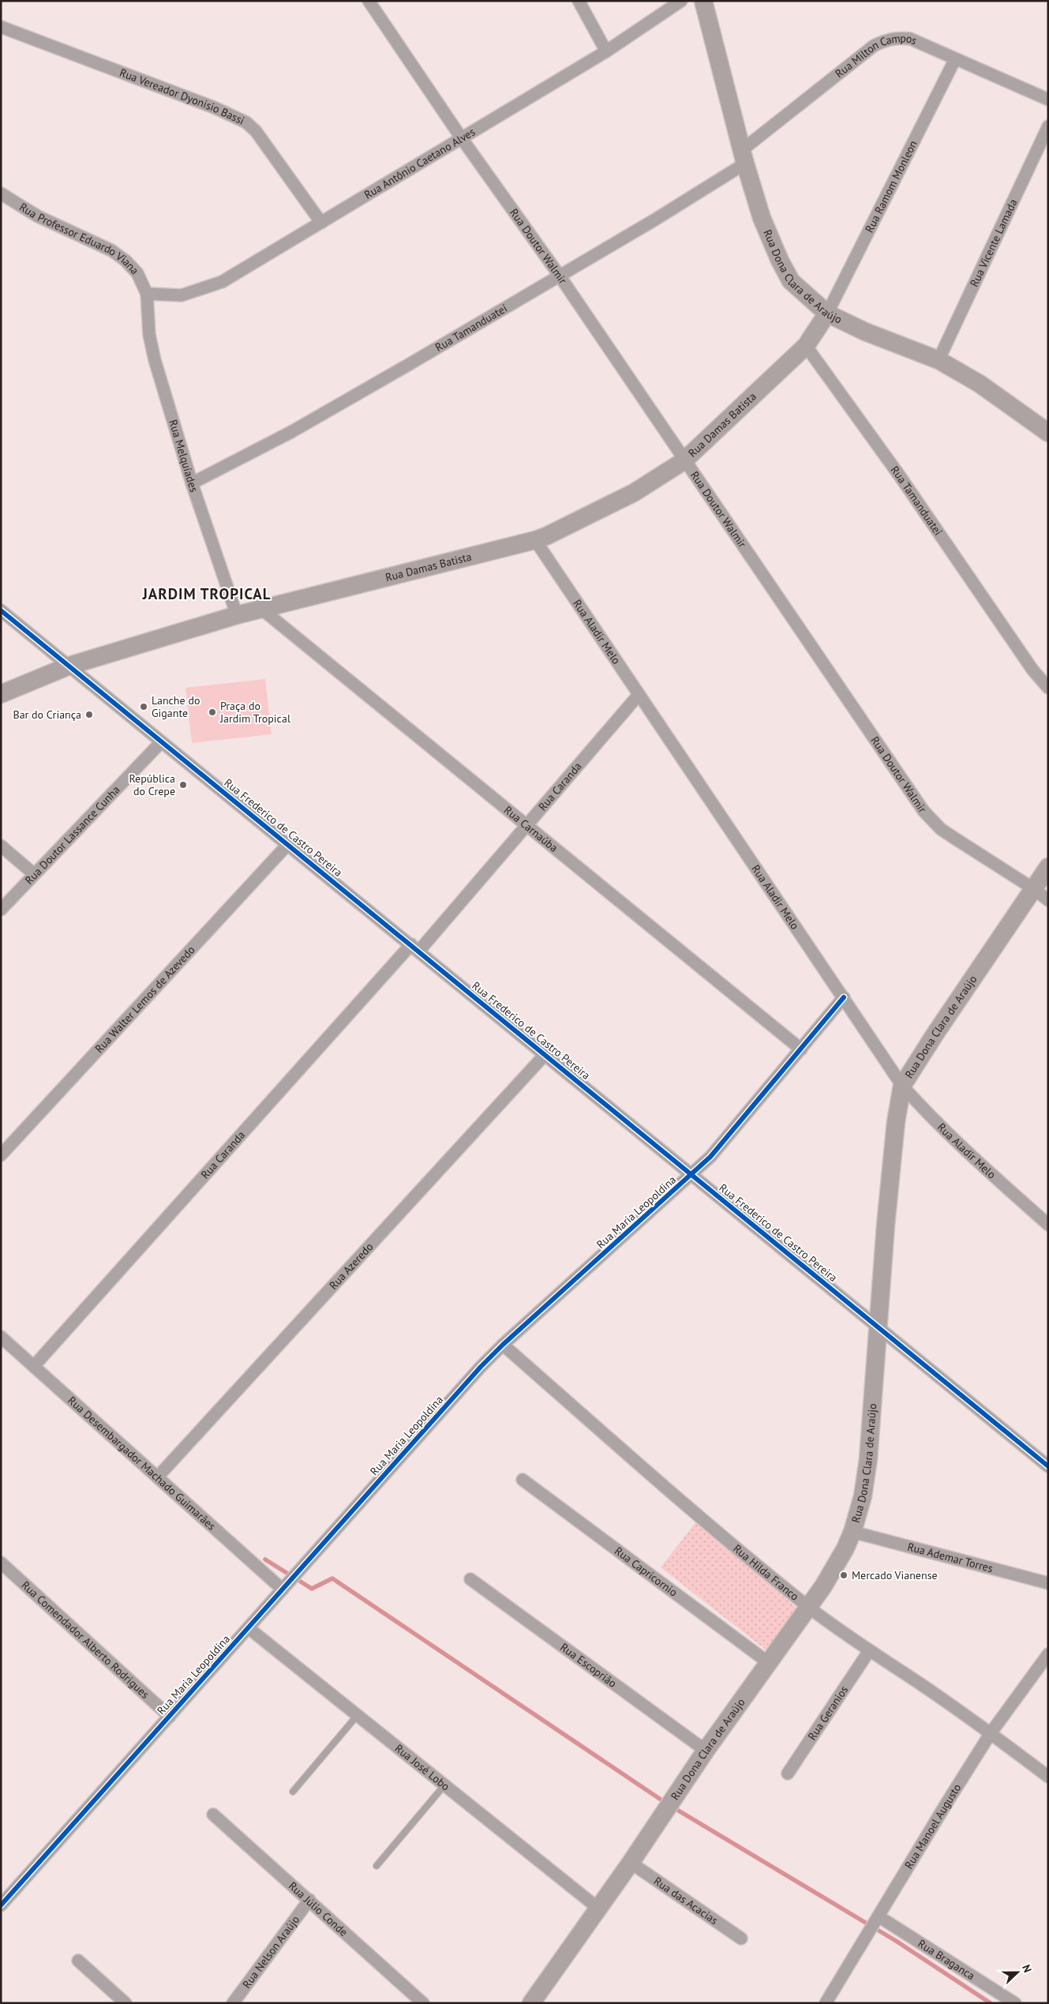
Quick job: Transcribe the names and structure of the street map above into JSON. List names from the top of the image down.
{
  "streets": {
    "main road": ["Rua Dona Clara de Araújo", "Rua Damas Batista"],
    "street": [
      "Rua Milton Campos",
      "Rua Vereador Dyonisio Bassi",
      "Rua Antônio Caetano Alves",
      "Rua Ramom Monleon",
      "Rua Professor Eduardo Viana",
      "Rua Vicente Lamada",
      "Rua Doutor Walmir",
      "Rua Tamanduateí",
      "Rua Melquíades",
      "Rua Aladir Melo",
      "Rua Caranda",
      "Rua Frederico de Castro Pereira",
      "Rua Carnaúba",
      "Rua Doutor Lassance Cunha",
      "Rua Walter Lemos de Azevedo",
      "Rua Maria Leopoldina",
      "Rua Azeredo",
      "Rua Desembargador Machado Guimarães",
      "Rua Ademar Torres",
      "Rua Capricornio",
      "Rua Hilda Franco",
      "Rua Comendador Alberto Rodrigues",
      "Rua Escoprião",
      "Rua Geranios",
      "Rua José Lobo",
      "Rua Manoel Augusto",
      "Rua das Acacias",
      "Rua Júlio Conde",
      "Rua Nelson Araújo",
      "Rua Braganca"
    ]
  },
  "crossings": [
    ["Rua Milton Campos", "Rua Ramom Monleon"],
    ["Rua Milton Campos", "Rua Dona Clara de Araújo"],
    ["Rua Milton Campos", "Rua Tamanduateí"],
    ["Rua Vereador Dyonisio Bassi", "Rua Antônio Caetano Alves"],
    ["Rua Antônio Caetano Alves", "Rua Professor Eduardo Viana"],
    ["Rua Antônio Caetano Alves", "Rua Doutor Walmir"],
    ["Rua Antônio Caetano Alves", "Rua Melquíades"],
    ["Rua Ramom Monleon", "Rua Dona Clara de Araújo"],
    ["Rua Professor Eduardo Viana", "Rua Melquíades"],
    ["Rua Vicente Lamada", "Rua Dona Clara de Araújo"],
    ["Rua Doutor Walmir", "Rua Dona Clara de Araújo"],
    ["Rua Doutor Walmir", "Rua Tamanduateí"],
    ["Rua Doutor Walmir", "Rua Damas Batista"],
    ["Rua Dona Clara de Araújo", "Rua Tamanduateí"],
    ["Rua Dona Clara de Araújo", "Rua Aladir Melo"],
    ["Rua Dona Clara de Araújo", "Rua Frederico de Castro Pereira"],
    ["Rua Dona Clara de Araújo", "Rua Ademar Torres"],
    ["Rua Dona Clara de Araújo", "Rua Capricornio"],
    ["Rua Dona Clara de Araújo", "Rua Hilda Franco"],
    ["Rua Dona Clara de Araújo", "Rua Escoprião"],
    ["Rua Dona Clara de Araújo", "Rua José Lobo"],
    ["Rua Dona Clara de Araújo", "Rua das Acacias"],
    ["Rua Tamanduateí", "Rua Damas Batista"],
    ["Rua Tamanduateí", "Rua Melquíades"],
    ["Rua Damas Batista", "Rua Melquíades"],
    ["Rua Damas Batista", "Rua Aladir Melo"],
    ["Rua Damas Batista", "Rua Frederico de Castro Pereira"],
    ["Rua Damas Batista", "Rua Carnaúba"],
    ["Rua Aladir Melo", "Rua Caranda"],
    ["Rua Aladir Melo", "Rua Maria Leopoldina"],
    ["Rua Caranda", "Rua Frederico de Castro Pereira"],
    ["Rua Caranda", "Rua Carnaúba"],
    ["Rua Caranda", "Rua Desembargador Machado Guimarães"],
    ["Rua Frederico de Castro Pereira", "Rua Doutor Lassance Cunha"],
    ["Rua Frederico de Castro Pereira", "Rua Walter Lemos de Azevedo"],
    ["Rua Frederico de Castro Pereira", "Rua Maria Leopoldina"],
    ["Rua Frederico de Castro Pereira", "Rua Azeredo"],
    ["Rua Carnaúba", "Rua Maria Leopoldina"],
    ["Rua Maria Leopoldina", "Rua Desembargador Machado Guimarães"],
    ["Rua Maria Leopoldina", "Rua Hilda Franco"],
    ["Rua Maria Leopoldina", "Rua Comendador Alberto Rodrigues"],
    ["Rua Maria Leopoldina", "Rua José Lobo"],
    ["Rua Azeredo", "Rua Desembargador Machado Guimarães"],
    ["Rua Hilda Franco", "Rua Geranios"],
    ["Rua Hilda Franco", "Rua Manoel Augusto"],
    ["Rua Manoel Augusto", "Rua Braganca"],
    ["Rua Júlio Conde", "Rua Nelson Araújo"]
  ],
  "districts": ["JARDIM TROPICAL"],
  "places": [
    "Lanche do Gigante",
    "Praça do Jardim Tropical",
    "Bar do Criança",
    "República do Crepe",
    "Mercado Vianense"
  ],
  "north": "right"
}
